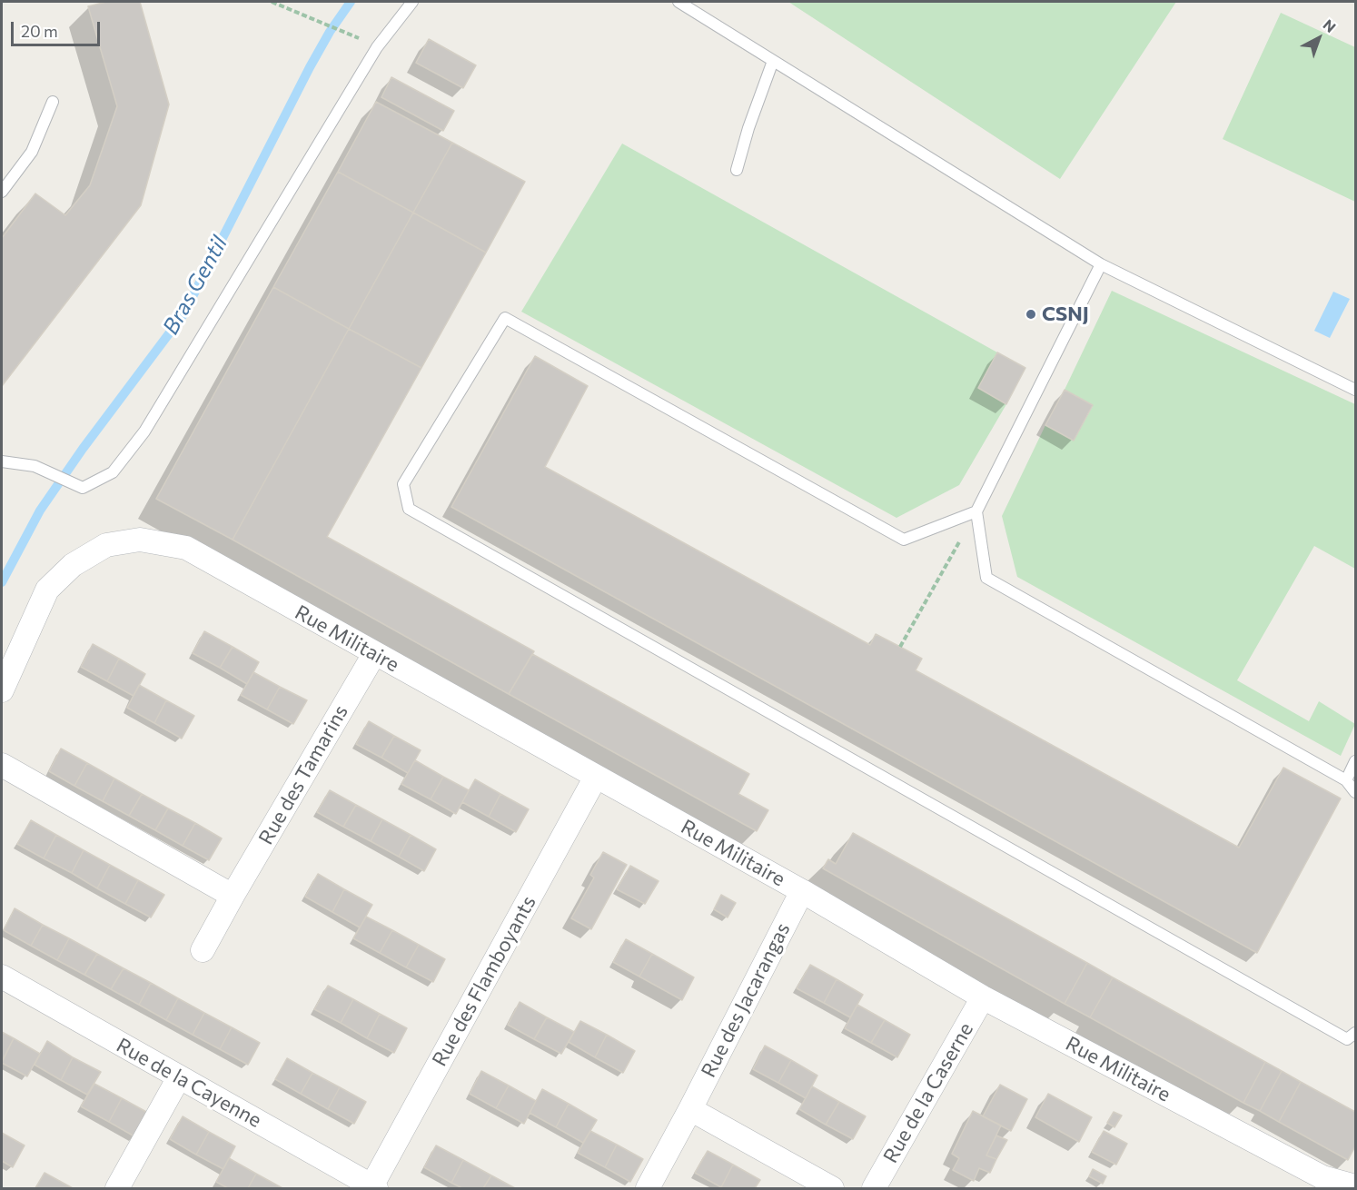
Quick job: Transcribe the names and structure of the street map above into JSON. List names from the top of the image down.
{
  "streets": {
    "street": [
      "Rue Militaire",
      "Rue des Tamarins",
      "Rue des Flamboyants",
      "Rue des Jacarangas",
      "Rue de la Cayenne",
      "Rue de la Caserne"
    ]
  },
  "crossings": [
    ["Rue Militaire", "Rue des Tamarins"],
    ["Rue Militaire", "Rue des Flamboyants"],
    ["Rue Militaire", "Rue des Jacarangas"],
    ["Rue Militaire", "Rue de la Caserne"],
    ["Rue des Flamboyants", "Rue de la Cayenne"]
  ],
  "water": ["Bras Gentil"],
  "places": ["CSNJ"],
  "scale_bar": "20 m",
  "north": "top right"
}
